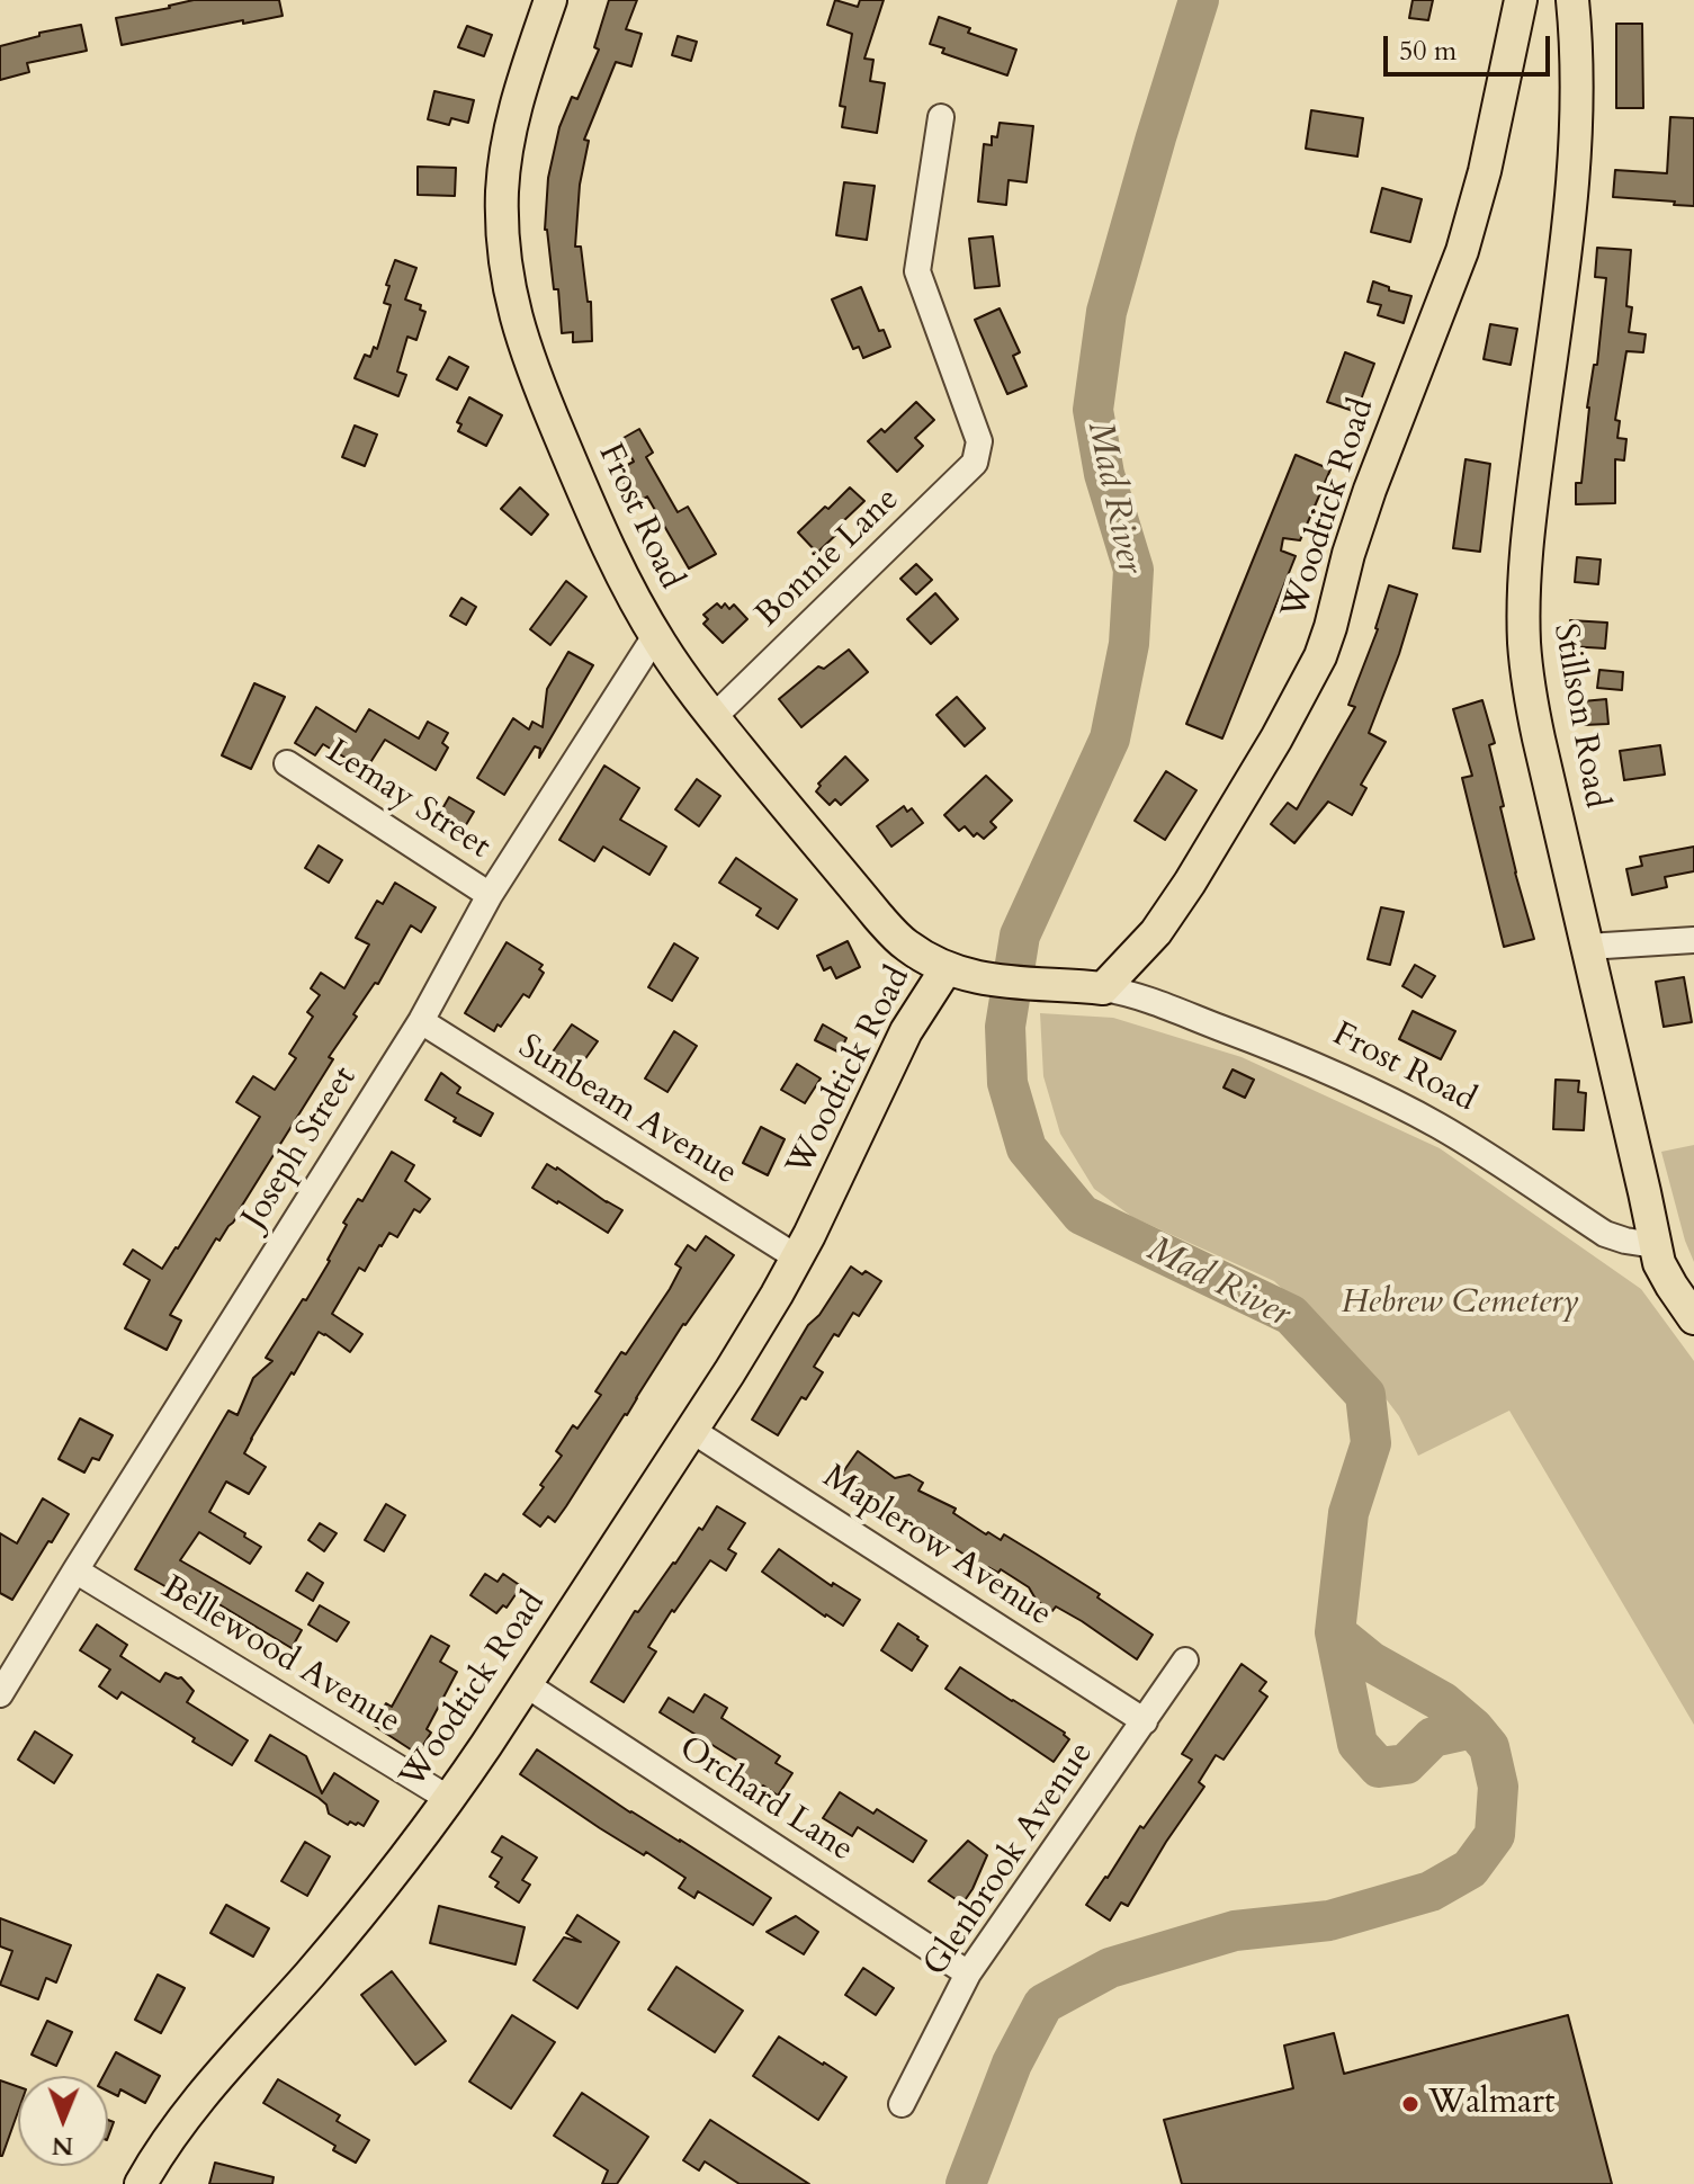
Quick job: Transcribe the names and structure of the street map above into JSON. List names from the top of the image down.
{
  "streets": {
    "main road": ["Woodtick Road", "Frost Road", "Stillson Road"],
    "street": [
      "Bonnie Lane",
      "Lemay Street",
      "Sunbeam Avenue",
      "Joseph Street",
      "Maplerow Avenue",
      "Bellewood Avenue",
      "Orchard Lane",
      "Glenbrook Avenue"
    ]
  },
  "crossings": [
    ["Woodtick Road", "Frost Road"],
    ["Woodtick Road", "Sunbeam Avenue"],
    ["Woodtick Road", "Maplerow Avenue"],
    ["Woodtick Road", "Bellewood Avenue"],
    ["Woodtick Road", "Orchard Lane"],
    ["Frost Road", "Bonnie Lane"],
    ["Frost Road", "Stillson Road"],
    ["Frost Road", "Joseph Street"],
    ["Lemay Street", "Joseph Street"],
    ["Sunbeam Avenue", "Joseph Street"],
    ["Joseph Street", "Bellewood Avenue"],
    ["Maplerow Avenue", "Glenbrook Avenue"],
    ["Orchard Lane", "Glenbrook Avenue"]
  ],
  "water": ["Mad River"],
  "parks": ["Hebrew Cemetery"],
  "places": ["Walmart"],
  "scale_bar": "50 m",
  "north": "bottom"
}
